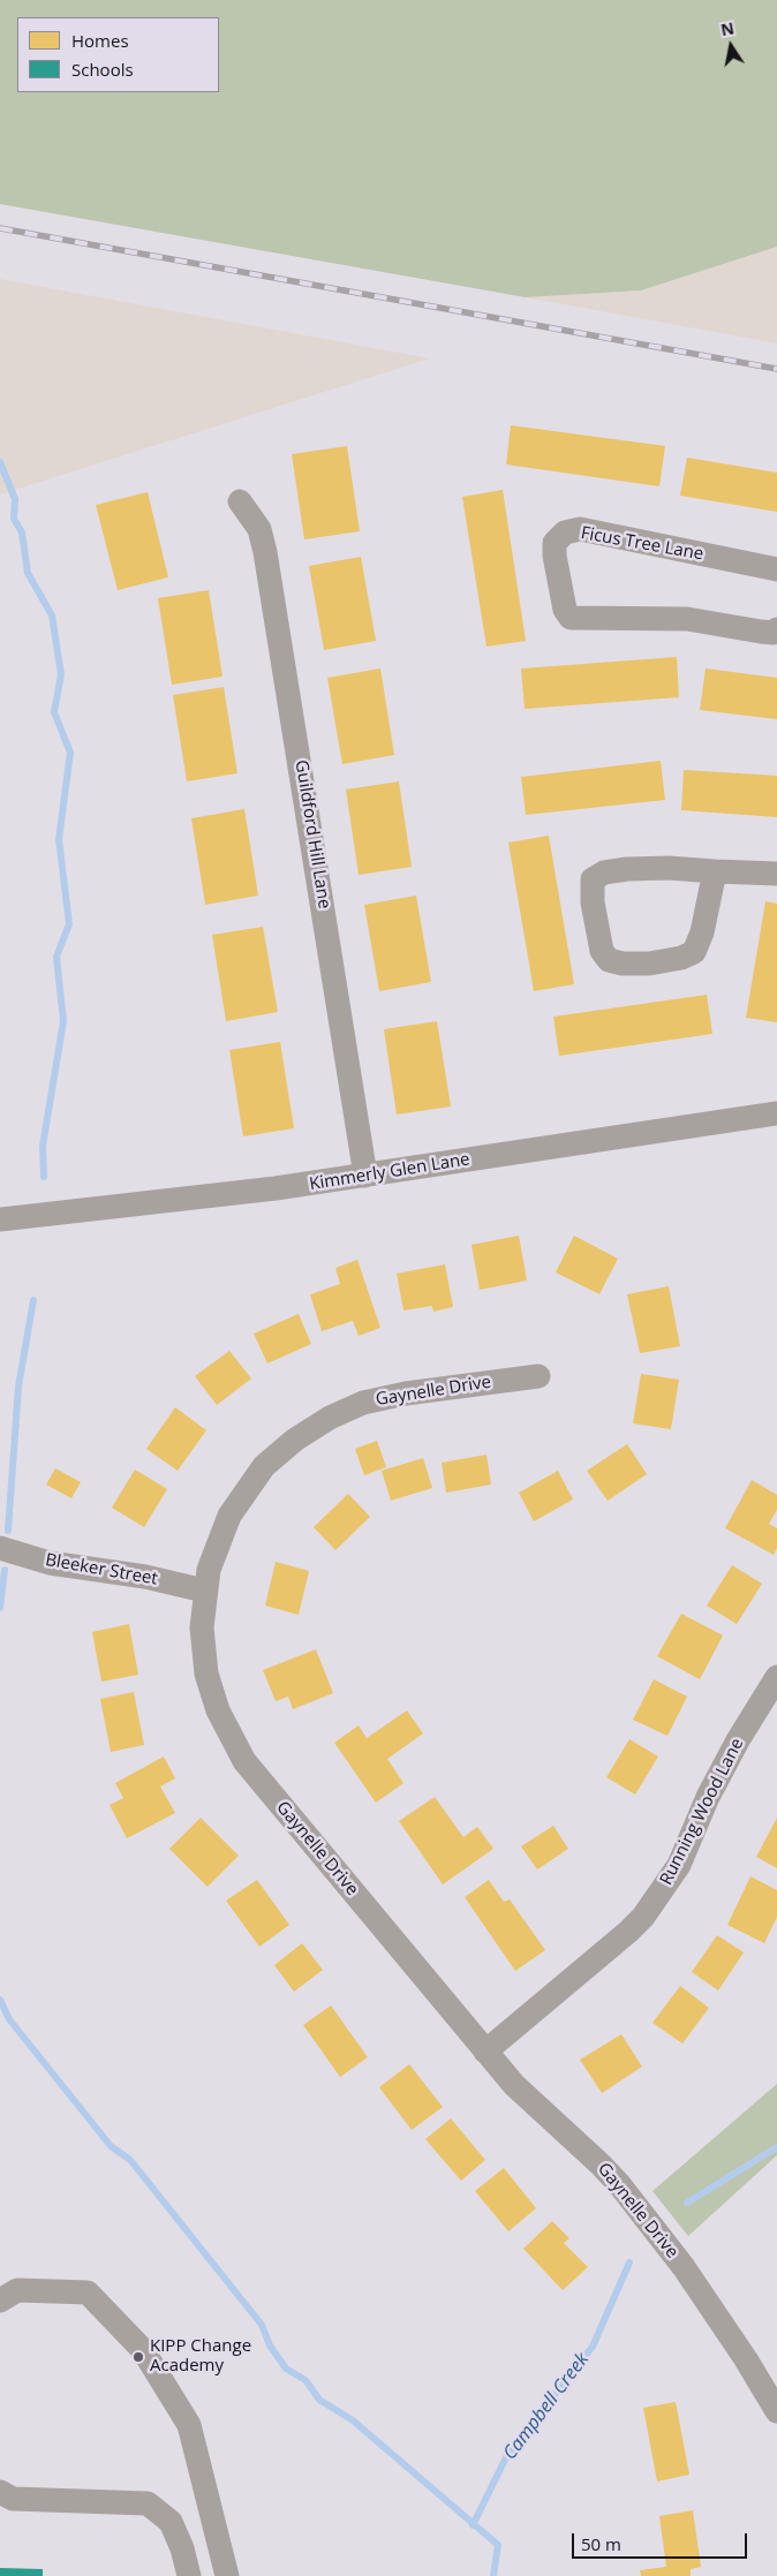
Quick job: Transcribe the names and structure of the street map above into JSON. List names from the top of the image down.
{
  "streets": {
    "street": [
      "Ficus Tree Lane",
      "Guildford Hill Lane",
      "Kimmerly Glen Lane",
      "Gaynelle Drive",
      "Bleeker Street",
      "Running Wood Lane"
    ]
  },
  "crossings": [
    ["Guildford Hill Lane", "Kimmerly Glen Lane"],
    ["Gaynelle Drive", "Bleeker Street"],
    ["Gaynelle Drive", "Running Wood Lane"]
  ],
  "water": ["Campbell Creek"],
  "places": ["KIPP Change Academy"],
  "legend": ["Homes", "Schools"],
  "scale_bar": "50 m",
  "north": "top"
}
